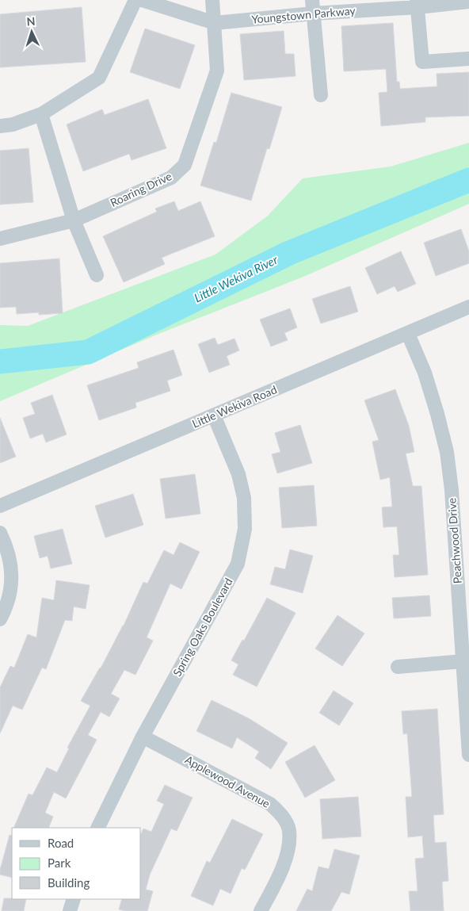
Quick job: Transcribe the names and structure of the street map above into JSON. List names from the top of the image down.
{
  "streets": {
    "street": [
      "Youngstown Parkway",
      "Roaring Drive",
      "Little Wekiva Road",
      "Peachwood Drive",
      "Spring Oaks Boulevard",
      "Applewood Avenue"
    ]
  },
  "crossings": [
    ["Youngstown Parkway", "Roaring Drive"],
    ["Little Wekiva Road", "Peachwood Drive"],
    ["Little Wekiva Road", "Spring Oaks Boulevard"],
    ["Spring Oaks Boulevard", "Applewood Avenue"]
  ],
  "water": ["Little Wekiva River"],
  "legend": ["Road", "Park", "Building"],
  "north": "top"
}
